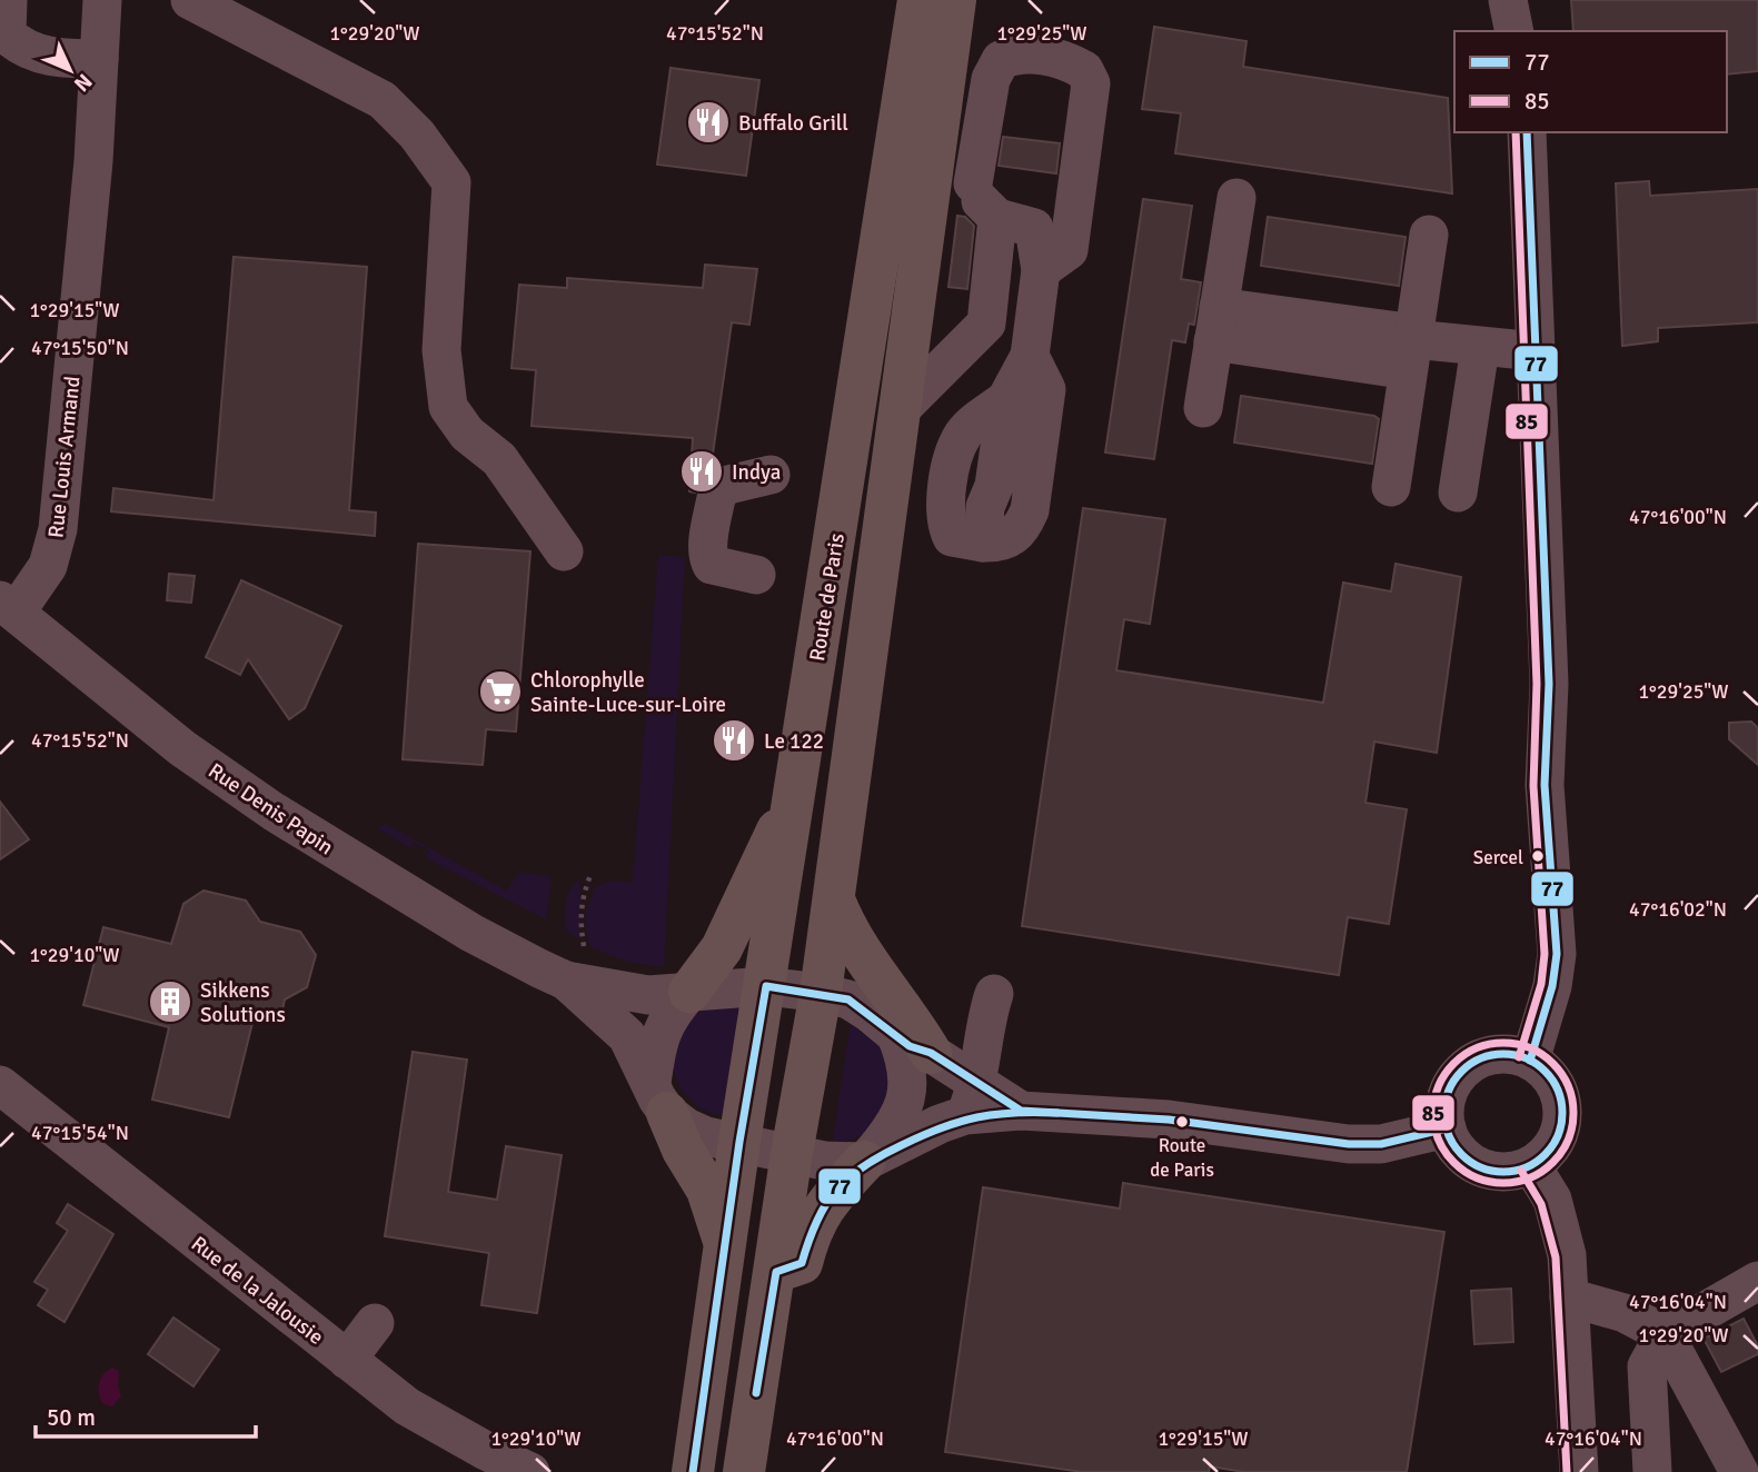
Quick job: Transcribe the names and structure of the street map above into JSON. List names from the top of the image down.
{
  "streets": {
    "main road": ["Route de Paris"],
    "street": ["Rue Louis Armand", "Rue Denis Papin", "Rue de la Jalousie"]
  },
  "crossings": [
    ["Rue Louis Armand", "Rue Denis Papin"]
  ],
  "places": {
    "restaurant": ["Buffalo Grill", "Indya", "Le 122"],
    "supermarket": ["Chlorophylle Sainte-Luce-sur-Loire"],
    "other": ["Sercel", "Route de Paris"],
    "building": ["Sikkens Solutions"]
  },
  "lines": ["transit line 77", "transit line 85"],
  "legend": ["77", "85"],
  "scale_bar": "50 m",
  "north": "bottom right",
  "coordinates": [
    "1°29'20\"W",
    "1°29'25\"W",
    "47°15'52\"N",
    "1°29'15\"W",
    "47°15'50\"N",
    "47°16'00\"N",
    "47°16'02\"N",
    "1°29'10\"W",
    "47°15'54\"N",
    "47°16'04\"N"
  ]
}
